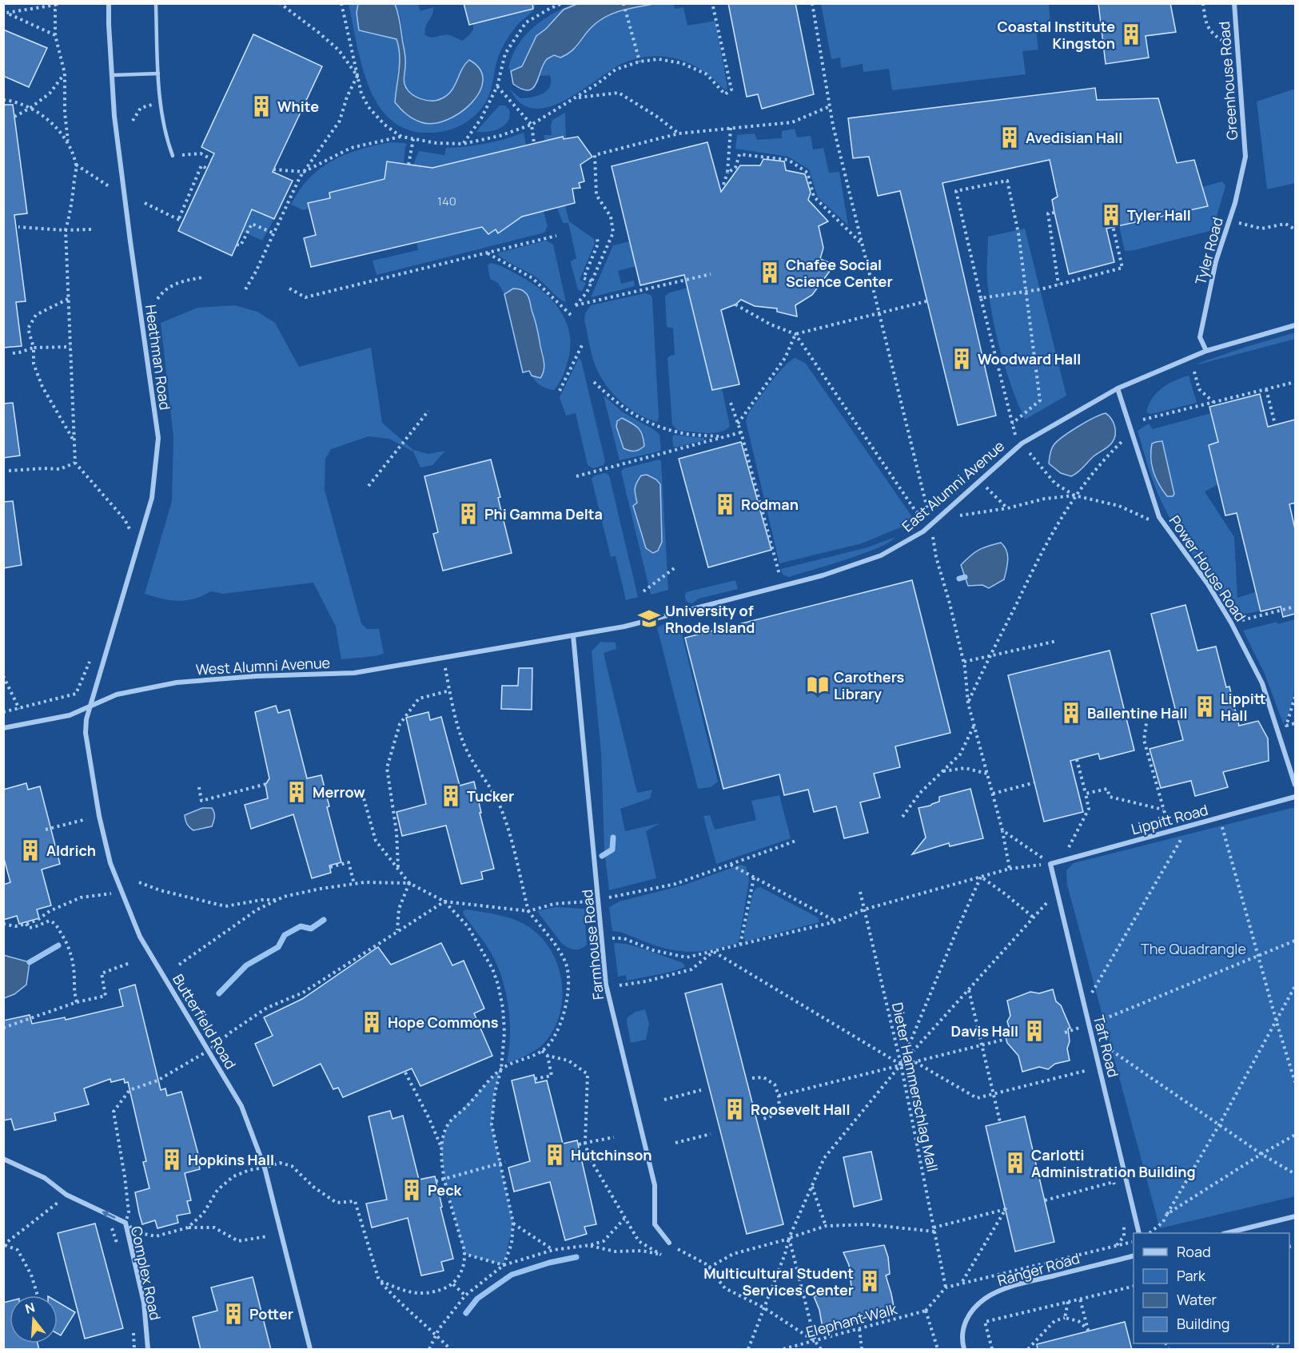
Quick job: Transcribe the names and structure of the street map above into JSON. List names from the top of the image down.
{
  "streets": {
    "street": [
      "Greenhouse Road",
      "Tyler Road",
      "Heathman Road",
      "East Alumni Avenue",
      "Power House Road",
      "West Alumni Avenue",
      "Lippitt Road",
      "Farmhouse Road",
      "Butterfield Road",
      "Taft Road",
      "Ranger Road",
      "Complex Road"
    ],
    "path": ["Dieter Hammerschlag Mall", "Elephant Walk"]
  },
  "crossings": [
    ["Greenhouse Road", "Tyler Road"],
    ["Tyler Road", "East Alumni Avenue"],
    ["Heathman Road", "West Alumni Avenue"],
    ["Heathman Road", "Butterfield Road"],
    ["East Alumni Avenue", "Power House Road"],
    ["East Alumni Avenue", "West Alumni Avenue"],
    ["East Alumni Avenue", "Farmhouse Road"],
    ["West Alumni Avenue", "Butterfield Road"],
    ["Lippitt Road", "Taft Road"]
  ],
  "parks": ["The Quadrangle"],
  "places": {
    "building": [
      "Coastal Institute Kingston",
      "White",
      "Avedisian Hall",
      "Tyler Hall",
      "Chafee Social Science Center",
      "Woodward Hall",
      "Rodman",
      "Phi Gamma Delta",
      "Lippitt Hall",
      "Ballentine Hall",
      "Merrow",
      "Tucker",
      "Aldrich",
      "Hope Commons",
      "Davis Hall",
      "Roosevelt Hall",
      "Hutchinson",
      "Hopkins Hall",
      "Carlotti Administration Building",
      "Peck",
      "Multicultural Student Services Center",
      "Potter"
    ],
    "school or university": ["University of Rhode Island"],
    "library": ["Carothers Library"]
  },
  "house_numbers": ["140"],
  "legend": [
    "Road",
    "Park",
    "Water",
    "Building"
  ],
  "north": "top"
}
